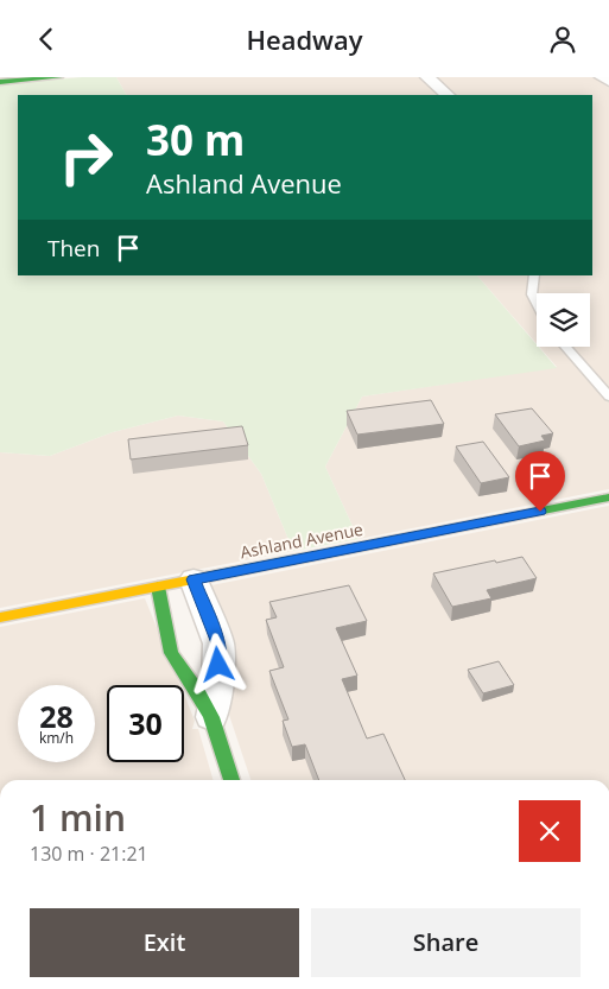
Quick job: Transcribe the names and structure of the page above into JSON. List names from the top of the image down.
{
  "streets": {
    "street": ["Ashland Avenue"]
  },
  "page": {
    "header": "Headway",
    "turn": ["30 m", "Ashland Avenue"],
    "then": "Then",
    "speed": "28 km/h",
    "limit": "30",
    "heading": ["1 min", "130 m · 21:21"],
    "buttons": ["Exit", "Share"]
  }
}
